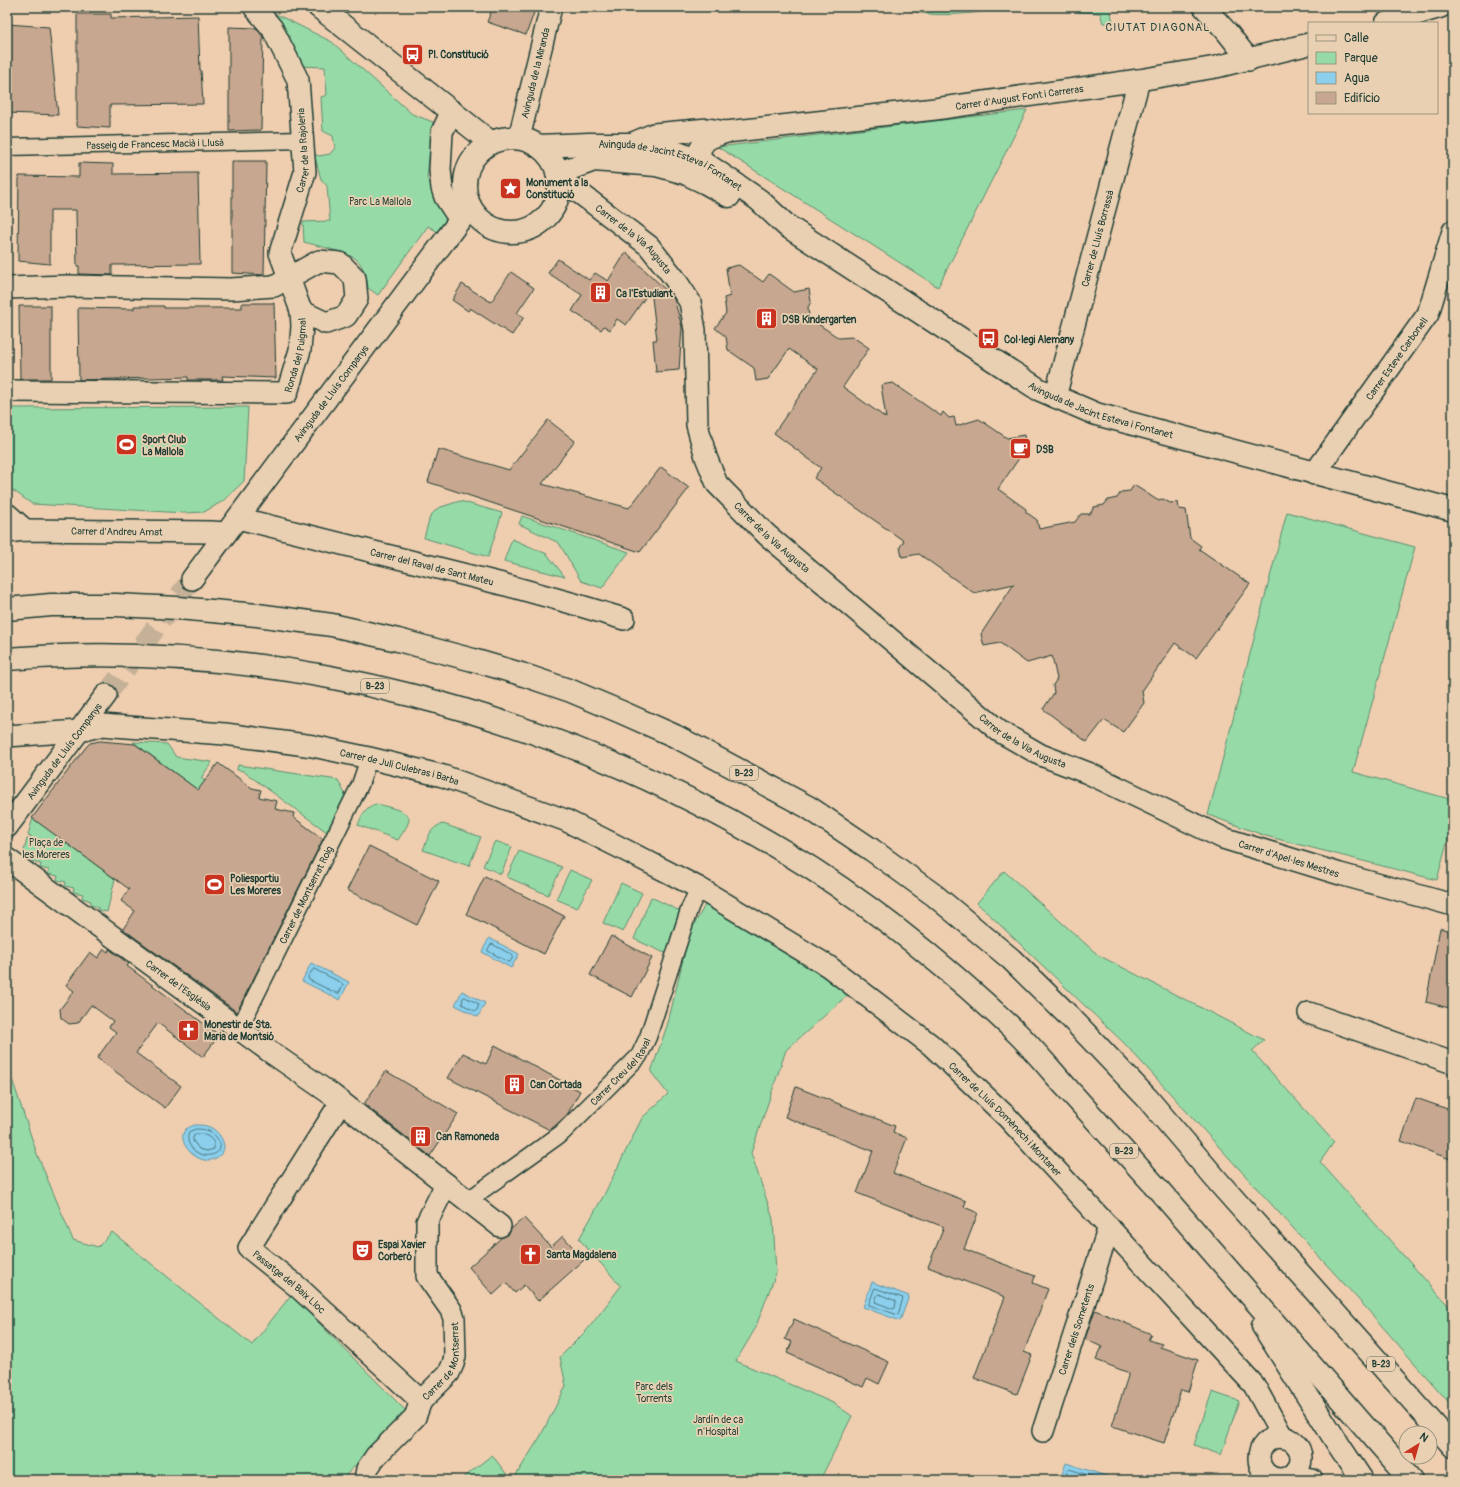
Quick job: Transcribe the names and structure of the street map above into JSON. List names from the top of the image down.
{
  "streets": {
    "main road": ["Avinguda de Jacint Esteva i Fontanet", "B-23"],
    "street": [
      "Avinguda de la Miranda",
      "Carrer d'August Font i Carreras",
      "Passeig de Francesc Macià i Llusà",
      "Carrer de la Rajoleria",
      "Carrer de la Via Augusta",
      "Carrer de Lluís Borrassà",
      "Ronda del Puigmal",
      "Carrer Esteve Carbonell",
      "Avinguda de Lluís Companys",
      "Carrer d'Andreu Amat",
      "Carrer del Raval de Sant Mateu",
      "Carrer de Juli Culebras i Barba",
      "Carrer d'Apel·les Mestres",
      "Carrer de Montserrat Roig",
      "Carrer de l'Església",
      "Carrer Creu del Raval",
      "Carrer de Lluís Domènech i Montaner",
      "Passatge del Baix Lloc",
      "Carrer dels Sometents",
      "Carrer de Montserrat"
    ]
  },
  "crossings": [
    ["Avinguda de la Miranda", "Avinguda de Jacint Esteva i Fontanet"],
    ["Avinguda de la Miranda", "Carrer de la Via Augusta"],
    ["Avinguda de la Miranda", "Avinguda de Lluís Companys"],
    ["Carrer d'August Font i Carreras", "Avinguda de Jacint Esteva i Fontanet"],
    ["Carrer d'August Font i Carreras", "Carrer de Lluís Borrassà"],
    ["Passeig de Francesc Macià i Llusà", "Carrer de la Rajoleria"],
    ["Carrer de la Rajoleria", "Ronda del Puigmal"],
    ["Avinguda de Jacint Esteva i Fontanet", "Carrer de la Via Augusta"],
    ["Avinguda de Jacint Esteva i Fontanet", "Carrer de Lluís Borrassà"],
    ["Avinguda de Jacint Esteva i Fontanet", "Carrer Esteve Carbonell"],
    ["Avinguda de Jacint Esteva i Fontanet", "Avinguda de Lluís Companys"],
    ["Carrer de la Via Augusta", "Avinguda de Lluís Companys"],
    ["Carrer de la Via Augusta", "Carrer d'Apel·les Mestres"],
    ["Avinguda de Lluís Companys", "Carrer d'Andreu Amat"],
    ["Avinguda de Lluís Companys", "Carrer del Raval de Sant Mateu"],
    ["Avinguda de Lluís Companys", "Carrer de Juli Culebras i Barba"],
    ["Carrer d'Andreu Amat", "Carrer del Raval de Sant Mateu"],
    ["Carrer de Juli Culebras i Barba", "Carrer de Montserrat Roig"],
    ["Carrer de Juli Culebras i Barba", "Carrer Creu del Raval"],
    ["Carrer de Juli Culebras i Barba", "Carrer de Lluís Domènech i Montaner"],
    ["Carrer de Montserrat Roig", "Carrer de l'Església"],
    ["Carrer de l'Església", "Carrer Creu del Raval"],
    ["Carrer de l'Església", "Passatge del Baix Lloc"],
    ["Carrer de l'Església", "Carrer de Montserrat"],
    ["Carrer Creu del Raval", "Carrer de Lluís Domènech i Montaner"],
    ["Carrer de Lluís Domènech i Montaner", "Carrer dels Sometents"],
    ["Passatge del Baix Lloc", "Carrer de Montserrat"]
  ],
  "districts": ["CIUTAT DIAGONAL"],
  "parks": [
    "Parc La Mallola",
    "Plaça de les Moreres",
    "Parc dels Torrents",
    "Jardín de ca n'Hospital"
  ],
  "places": {
    "bus stop": ["Pl. Constitució", "Col·legi Alemany"],
    "place": ["Monument a la Constitució"],
    "building": [
      "Ca l'Estudiant",
      "DSB Kindergarten",
      "Can Cortada",
      "Can Ramoneda"
    ],
    "sports": ["Sport Club La Mallola", "Poliesportiu Les Moreres"],
    "cafe": ["DSB"],
    "church": ["Monestir de Sta. Maria de Montsió", "Santa Magdalena"],
    "theatre": ["Espai Xavier Corberó"]
  },
  "legend": [
    "Calle",
    "Parque",
    "Agua",
    "Edificio"
  ],
  "north": "top right"
}
